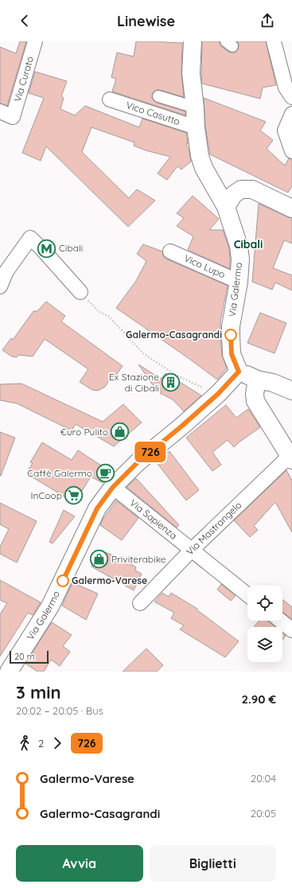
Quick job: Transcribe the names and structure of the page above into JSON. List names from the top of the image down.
{
  "streets": {
    "main road": ["Via Galermo"],
    "street": [
      "Via Curato",
      "Vico Casutto",
      "Vico Lupo",
      "Via Sapienza",
      "Via Mastrangelo"
    ]
  },
  "crossings": [
    ["Vico Casutto", "Via Galermo"],
    ["Vico Lupo", "Via Galermo"],
    ["Via Galermo", "Via Sapienza"],
    ["Via Sapienza", "Via Mastrangelo"]
  ],
  "districts": ["Cibali"],
  "places": {
    "metro station": ["Cibali"],
    "other": ["Galermo-Casagrandi", "Galermo-Varese"],
    "building": ["Ex Stazione di Cibali"],
    "shop": ["€uro Pulito", "Priviterabike"],
    "cafe": ["Caffè Galermo"],
    "supermarket": ["InCoop"]
  },
  "lines": ["bus line 726"],
  "scale_bar": "20 m",
  "page": {
    "header": "Linewise",
    "on_map": "726",
    "scale": "20 m",
    "heading": ["3 min", "20:02 – 20:05 · Bus", "2.90 €"],
    "legs": ["2", "726"],
    "list": [
      {
        "name": "Galermo-Varese",
        "value": "20:04"
      },
      {
        "name": "Galermo-Casagrandi",
        "value": "20:05"
      }
    ],
    "buttons": ["Avvia", "Biglietti"]
  }
}
